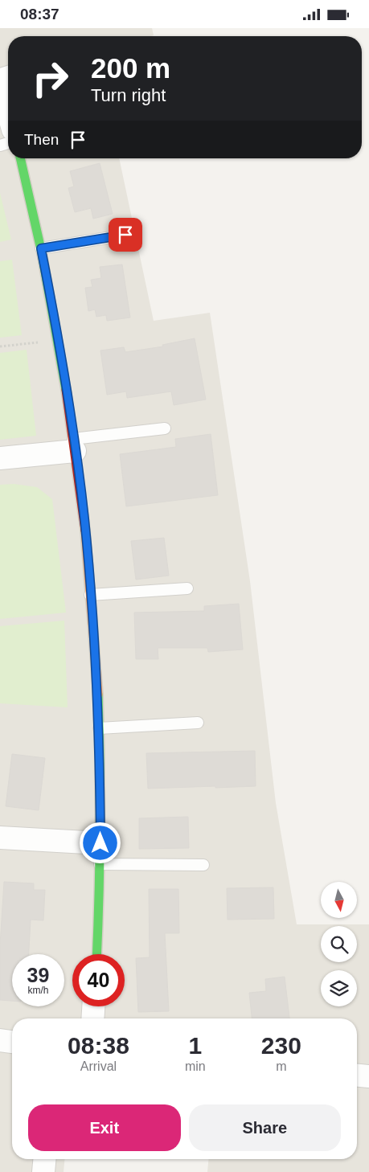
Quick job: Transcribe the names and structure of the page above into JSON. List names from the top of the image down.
{
  "north": "bottom",
  "page": {
    "status": "08:37",
    "turn": ["200 m", "Turn right"],
    "then": "Then",
    "speed": "39 km/h",
    "limit": "40",
    "eta": [
      "08:38",
      "Arrival",
      "1",
      "min",
      "230",
      "m"
    ],
    "buttons": ["Exit", "Share"]
  }
}
